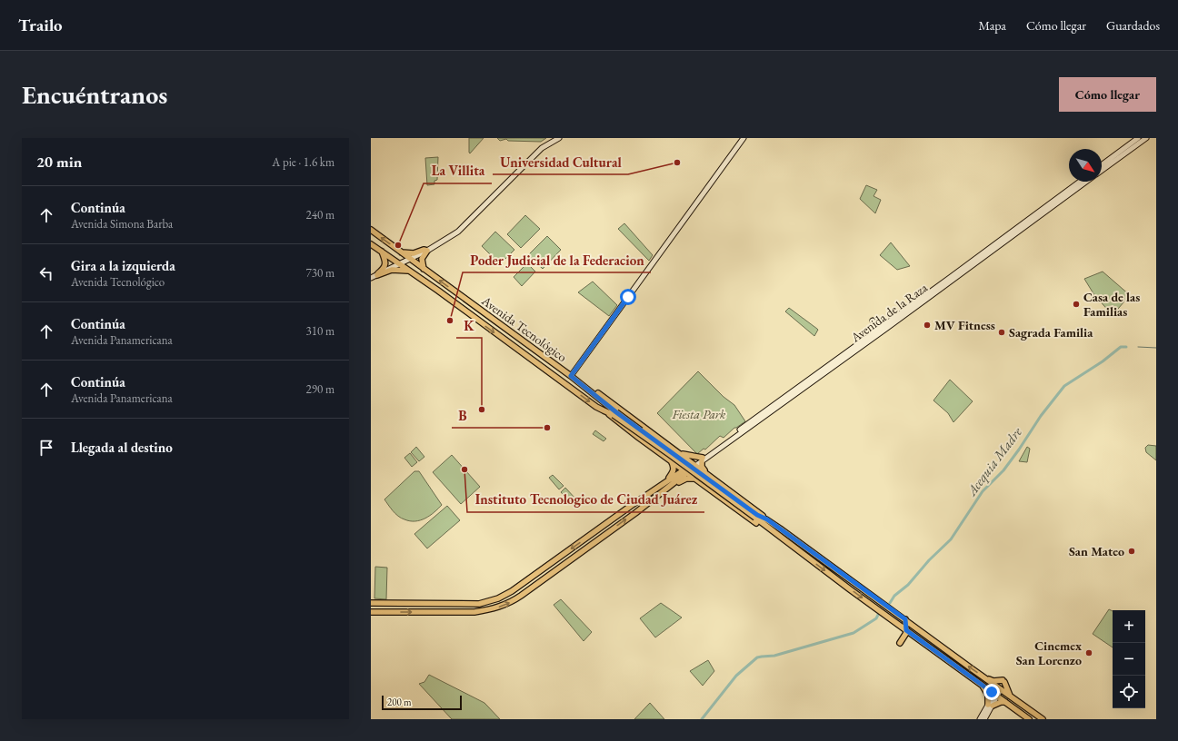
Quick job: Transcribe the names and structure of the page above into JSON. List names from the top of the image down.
{
  "streets": {
    "main road": ["Avenida de la Raza", "Avenida Tecnológico"]
  },
  "water": ["Acequia Madre"],
  "parks": ["Fiesta Park"],
  "places": [
    "Universidad Cultural",
    "La Villita",
    "Casa de las Familias",
    "Poder Judicial de la Federacion",
    "MV Fitness",
    "Sagrada Familia",
    "K",
    "B",
    "Instituto Tecnologico de Ciudad Juárez",
    "San Mateo",
    "Cinemex San Lorenzo"
  ],
  "scale_bar": "200 m",
  "north": "bottom right",
  "page": {
    "header": "Trailo",
    "nav": ["Mapa", "Cómo llegar", "Guardados"],
    "buttons": "Cómo llegar",
    "title": "Encuéntranos",
    "heading": ["20 min", "A pie · 1.6 km"],
    "list": [
      ["Continúa", "Avenida Simona Barba", "240 m"],
      ["Gira a la izquierda", "Avenida Tecnológico", "730 m"],
      ["Continúa", "Avenida Panamericana", "310 m"],
      ["Continúa", "Avenida Panamericana", "290 m"],
      "Llegada al destino"
    ],
    "map_buttons": ["+", "−"],
    "scale": "200 m"
  }
}
